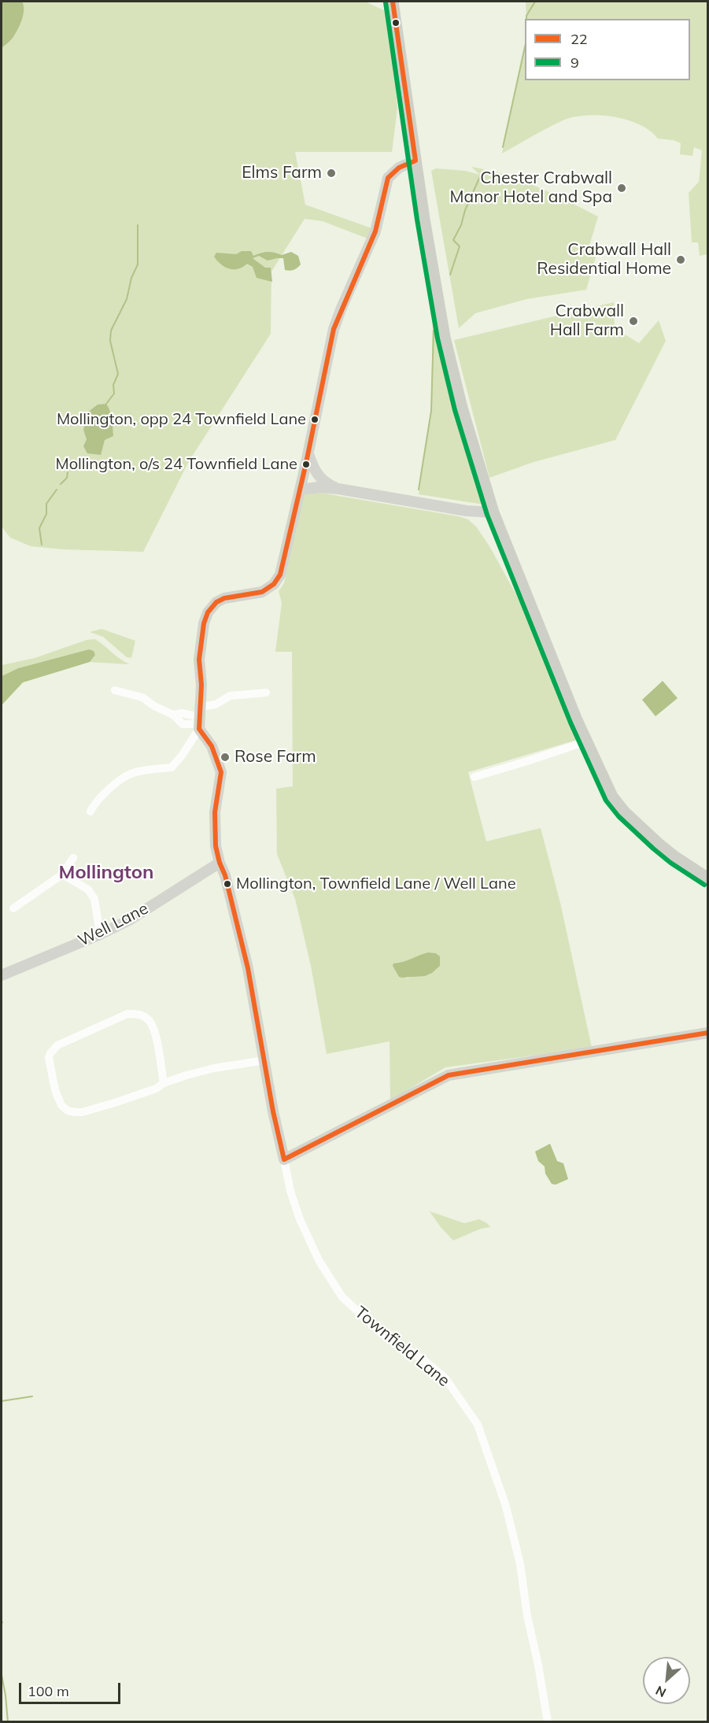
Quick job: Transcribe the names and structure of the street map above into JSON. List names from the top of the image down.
{
  "streets": {
    "street": ["Well Lane", "Townfield Lane"]
  },
  "crossings": [
    ["Well Lane", "Townfield Lane"]
  ],
  "districts": ["Mollington"],
  "places": [
    "Elms Farm",
    "Chester Crabwall Manor Hotel and Spa",
    "Crabwall Hall Residential Home",
    "Crabwall Hall Farm",
    "Mollington, opp 24 Townfield Lane",
    "Mollington, o/s 24 Townfield Lane",
    "Rose Farm",
    "Mollington, Townfield Lane / Well Lane"
  ],
  "lines": ["transit line 22", "transit line 9"],
  "legend": ["22", "9"],
  "scale_bar": "100 m",
  "north": "bottom left"
}
